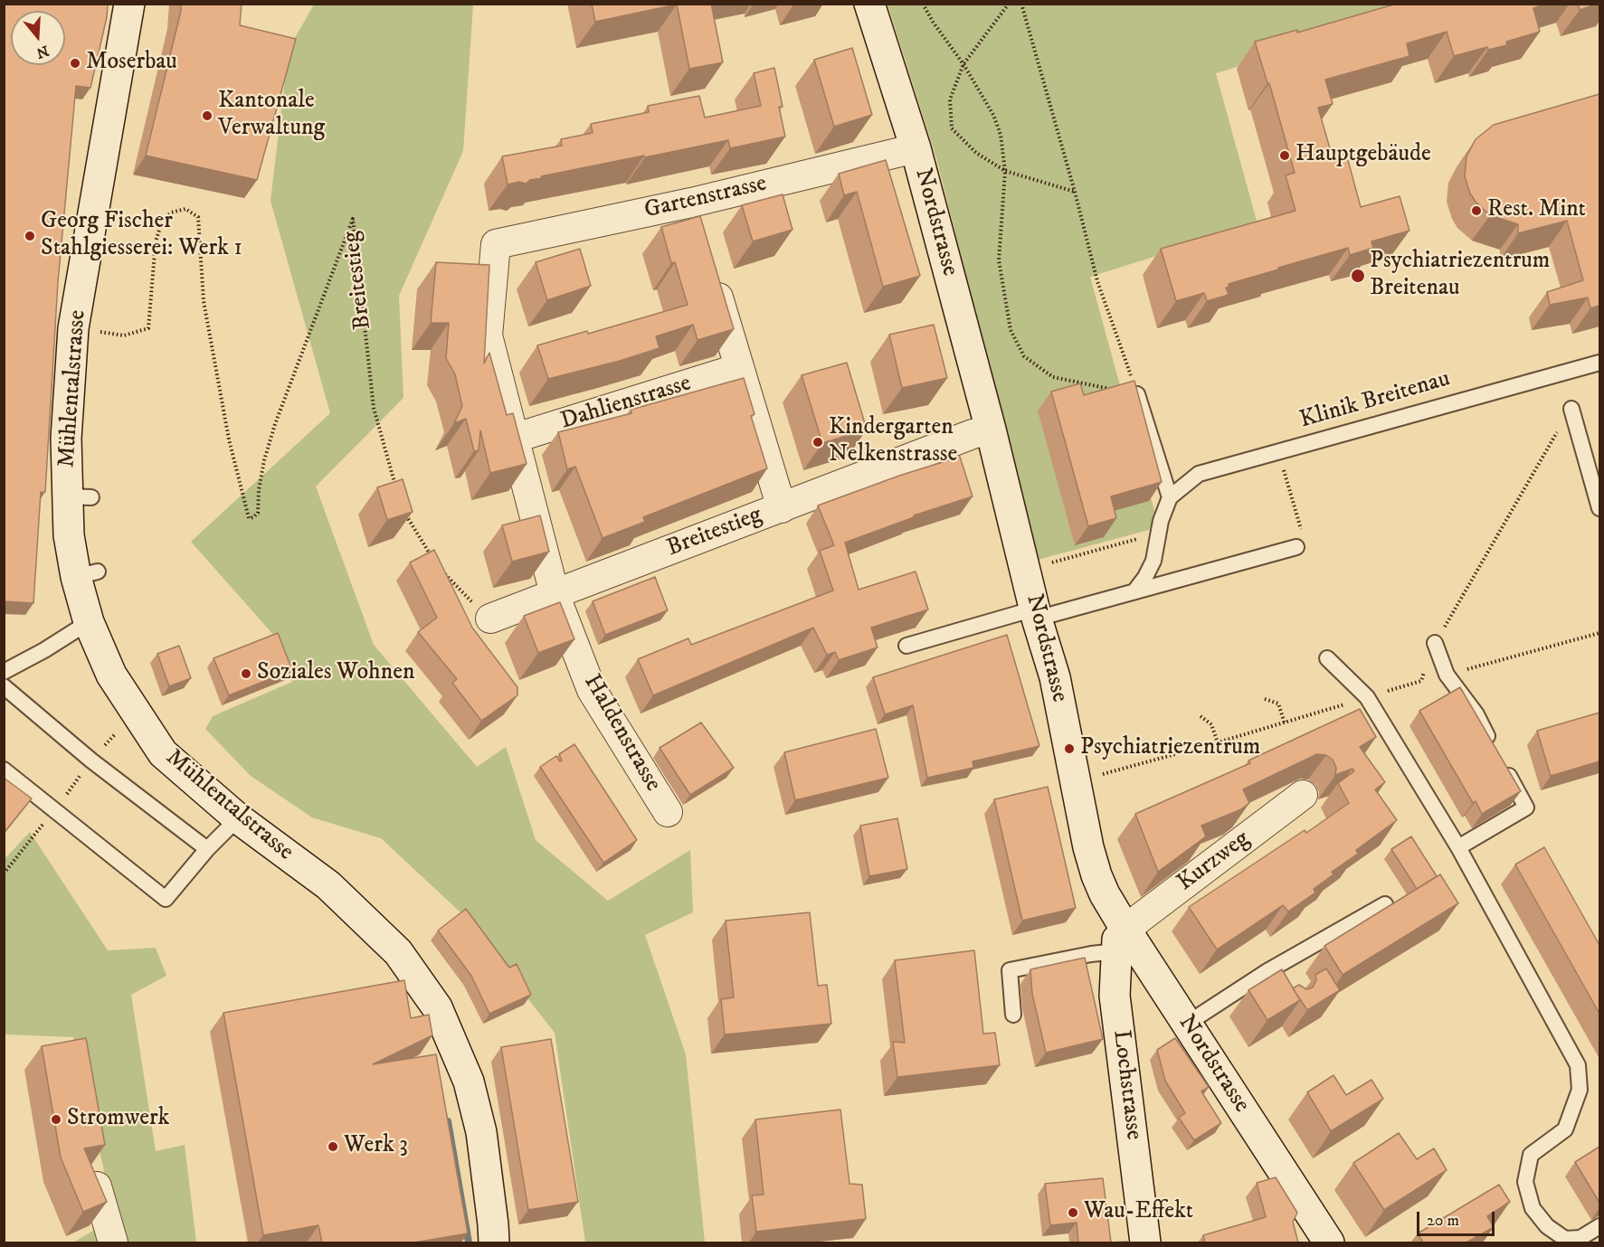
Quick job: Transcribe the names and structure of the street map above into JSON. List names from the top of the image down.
{
  "streets": {
    "street": [
      "Gartenstrasse",
      "Nordstrasse",
      "Breitestieg",
      "Mühlentalstrasse",
      "Dahlienstrasse",
      "Haldenstrasse",
      "Kurzweg",
      "Lochstrasse"
    ],
    "lane": ["Klinik Breitenau"]
  },
  "crossings": [
    ["Gartenstrasse", "Nordstrasse"],
    ["Gartenstrasse", "Haldenstrasse"],
    ["Nordstrasse", "Breitestieg"],
    ["Nordstrasse", "Kurzweg"],
    ["Nordstrasse", "Lochstrasse"],
    ["Breitestieg", "Mühlentalstrasse"],
    ["Breitestieg", "Haldenstrasse"],
    ["Dahlienstrasse", "Haldenstrasse"],
    ["Kurzweg", "Lochstrasse"]
  ],
  "places": [
    "Moserbau",
    "Kantonale Verwaltung",
    "Hauptgebäude",
    "Rest. Mint",
    "Georg Fischer Stahlgiesserei: Werk 1",
    "Psychiatriezentrum Breitenau",
    "Kindergarten Nelkenstrasse",
    "Soziales Wohnen",
    "Psychiatriezentrum",
    "Stromwerk",
    "Werk 3",
    "Wau-Effekt"
  ],
  "scale_bar": "20 m",
  "north": "bottom"
}
